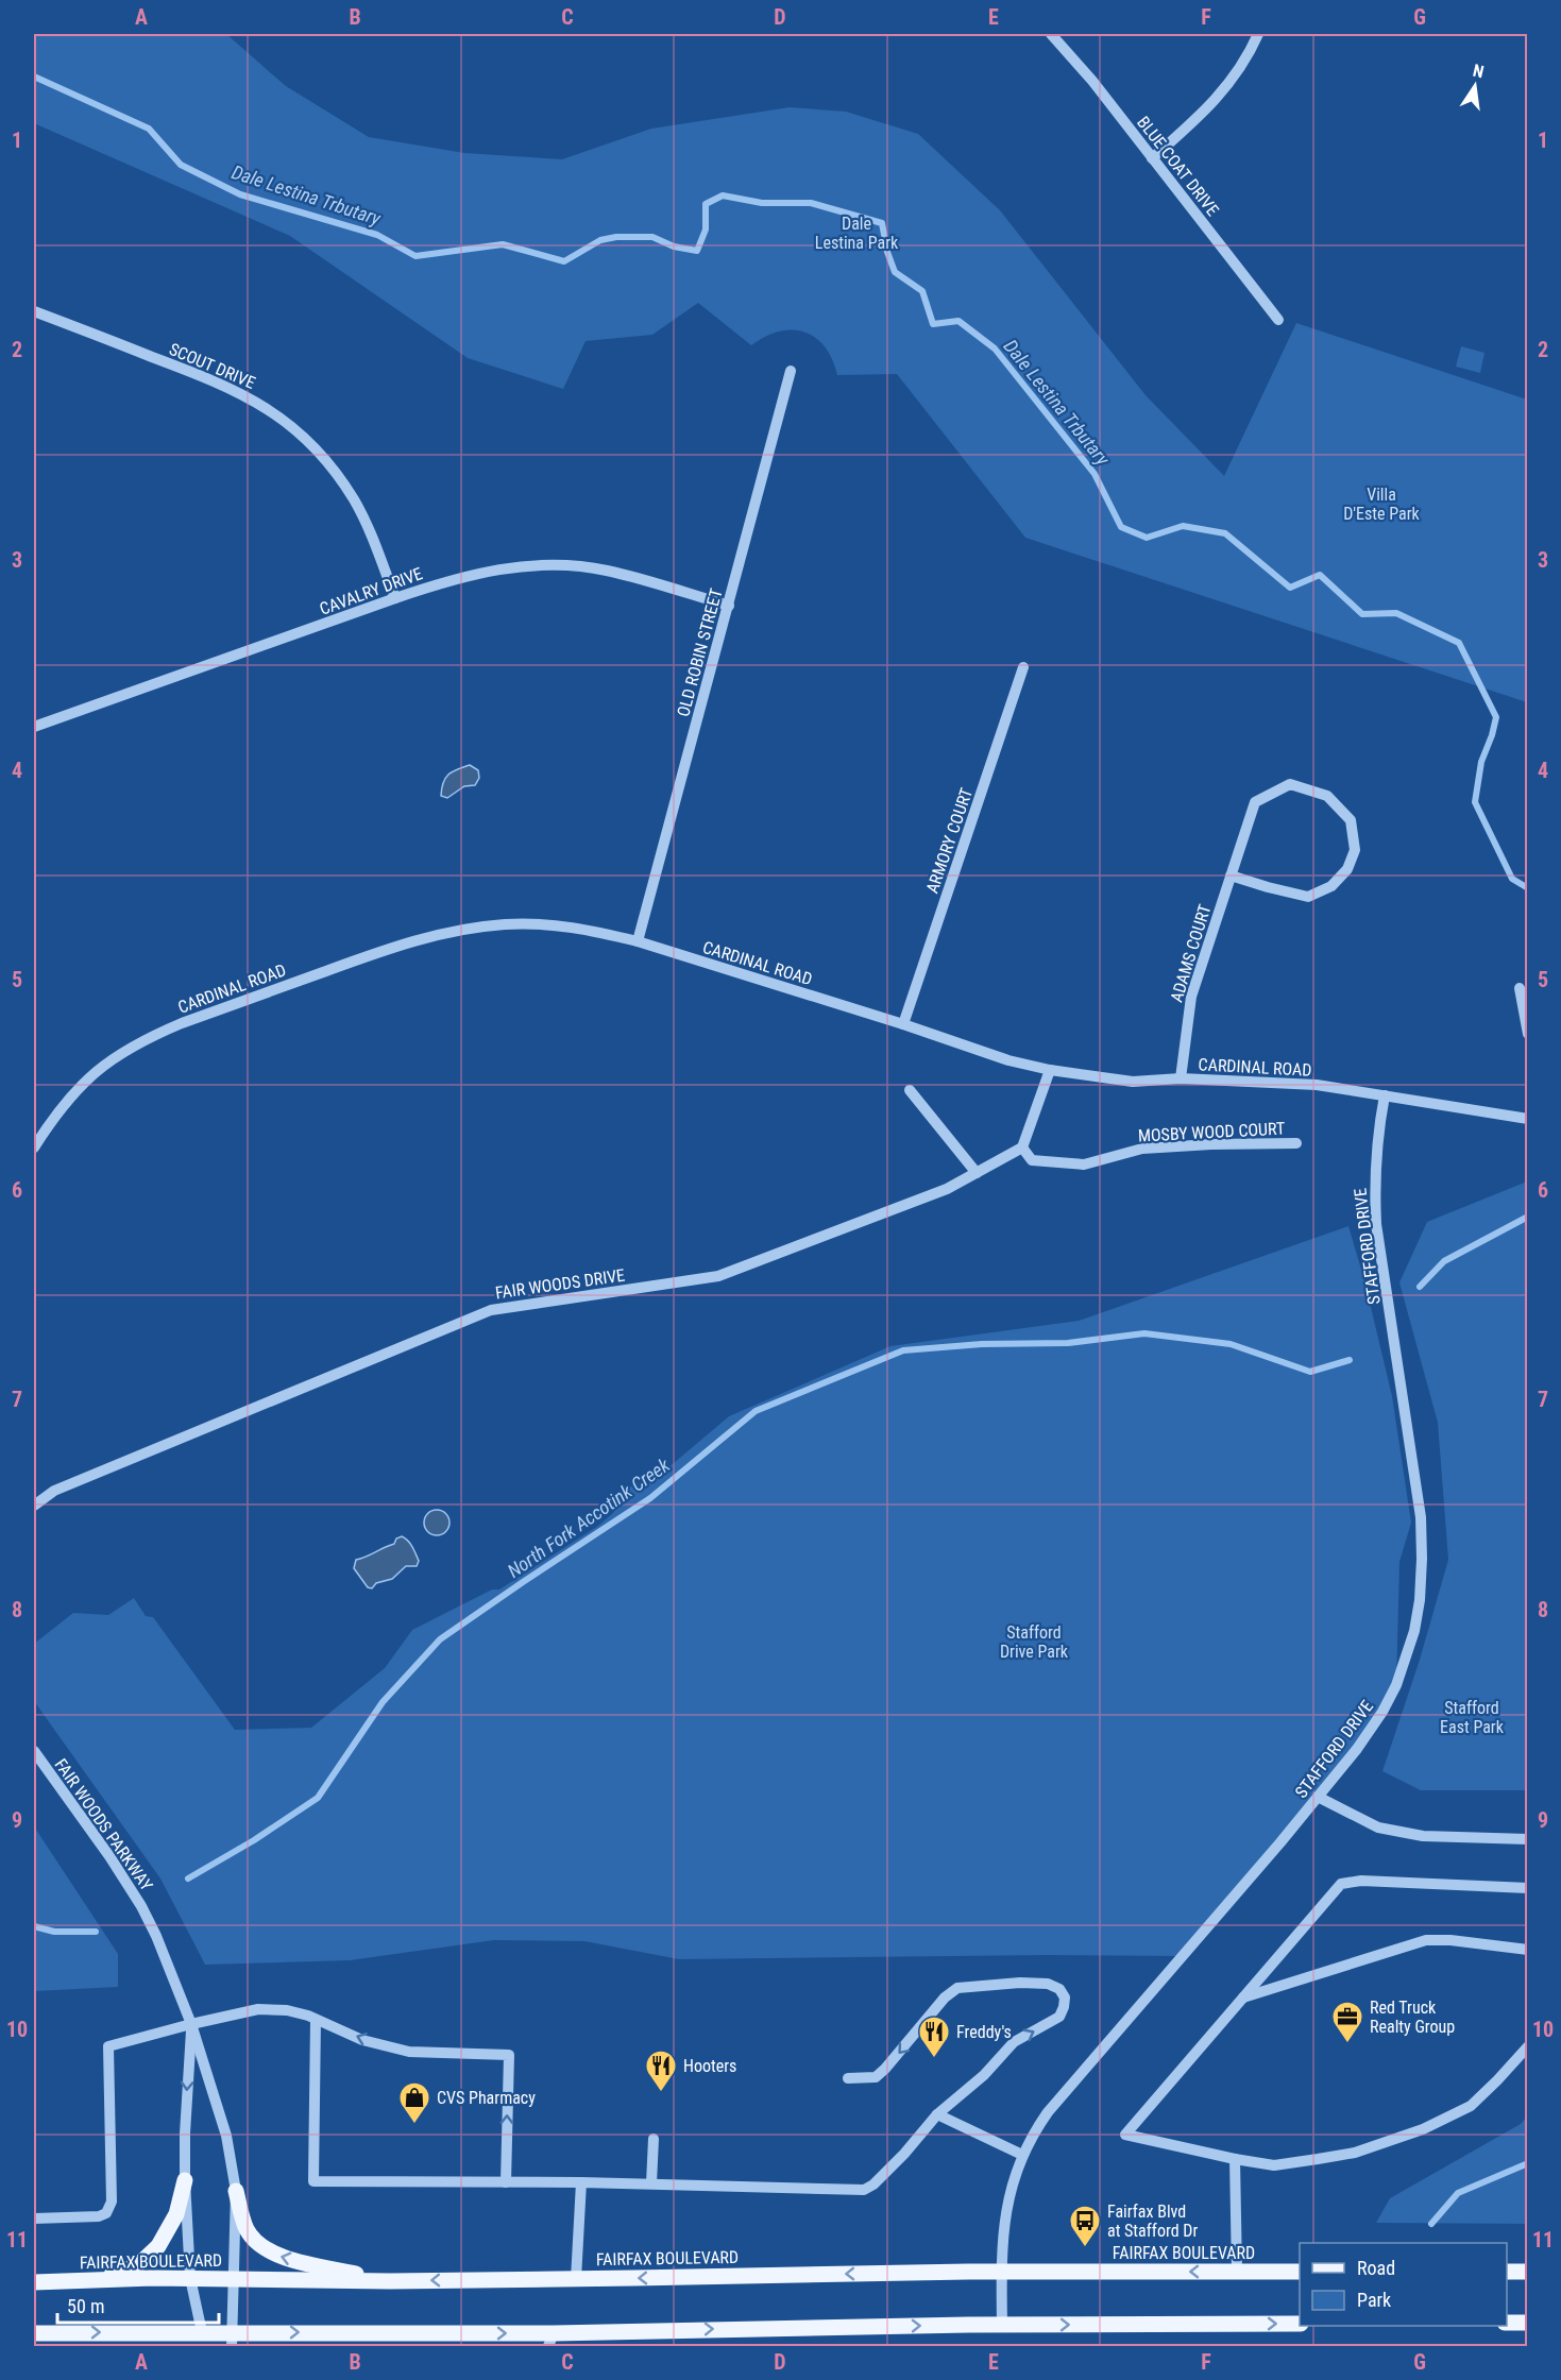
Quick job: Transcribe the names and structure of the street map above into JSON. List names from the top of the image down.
{
  "streets": {
    "main road": ["FAIRFAX BOULEVARD"],
    "street": [
      "BLUE COAT DRIVE",
      "SCOUT DRIVE",
      "CAVALRY DRIVE",
      "OLD ROBIN STREET",
      "ARMORY COURT",
      "ADAMS COURT",
      "CARDINAL ROAD",
      "MOSBY WOOD COURT",
      "STAFFORD DRIVE",
      "FAIR WOODS DRIVE",
      "FAIR WOODS PARKWAY"
    ]
  },
  "crossings": [
    ["SCOUT DRIVE", "CAVALRY DRIVE"],
    ["CAVALRY DRIVE", "OLD ROBIN STREET"],
    ["OLD ROBIN STREET", "CARDINAL ROAD"],
    ["ARMORY COURT", "CARDINAL ROAD"],
    ["ADAMS COURT", "CARDINAL ROAD"],
    ["CARDINAL ROAD", "STAFFORD DRIVE"],
    ["MOSBY WOOD COURT", "FAIR WOODS DRIVE"],
    ["STAFFORD DRIVE", "FAIRFAX BOULEVARD"],
    ["FAIR WOODS PARKWAY", "FAIRFAX BOULEVARD"]
  ],
  "water": ["Dale Lestina Trbutary", "North Fork Accotink Creek"],
  "parks": [
    "Dale Lestina Park",
    "Villa D'Este Park",
    "Stafford Drive Park",
    "Stafford East Park"
  ],
  "places": {
    "office": ["Red Truck Realty Group"],
    "restaurant": ["Freddy's", "Hooters"],
    "shop": ["CVS Pharmacy"],
    "bus stop": ["Fairfax Blvd at Stafford Dr"]
  },
  "legend": ["Road", "Park"],
  "scale_bar": "50 m",
  "north": "top",
  "grid": {
    "columns": [
      "A",
      "B",
      "C",
      "D",
      "E",
      "F",
      "G"
    ],
    "rows": [
      "1",
      "2",
      "3",
      "4",
      "5",
      "6",
      "7",
      "8",
      "9",
      "10",
      "11"
    ]
  }
}
